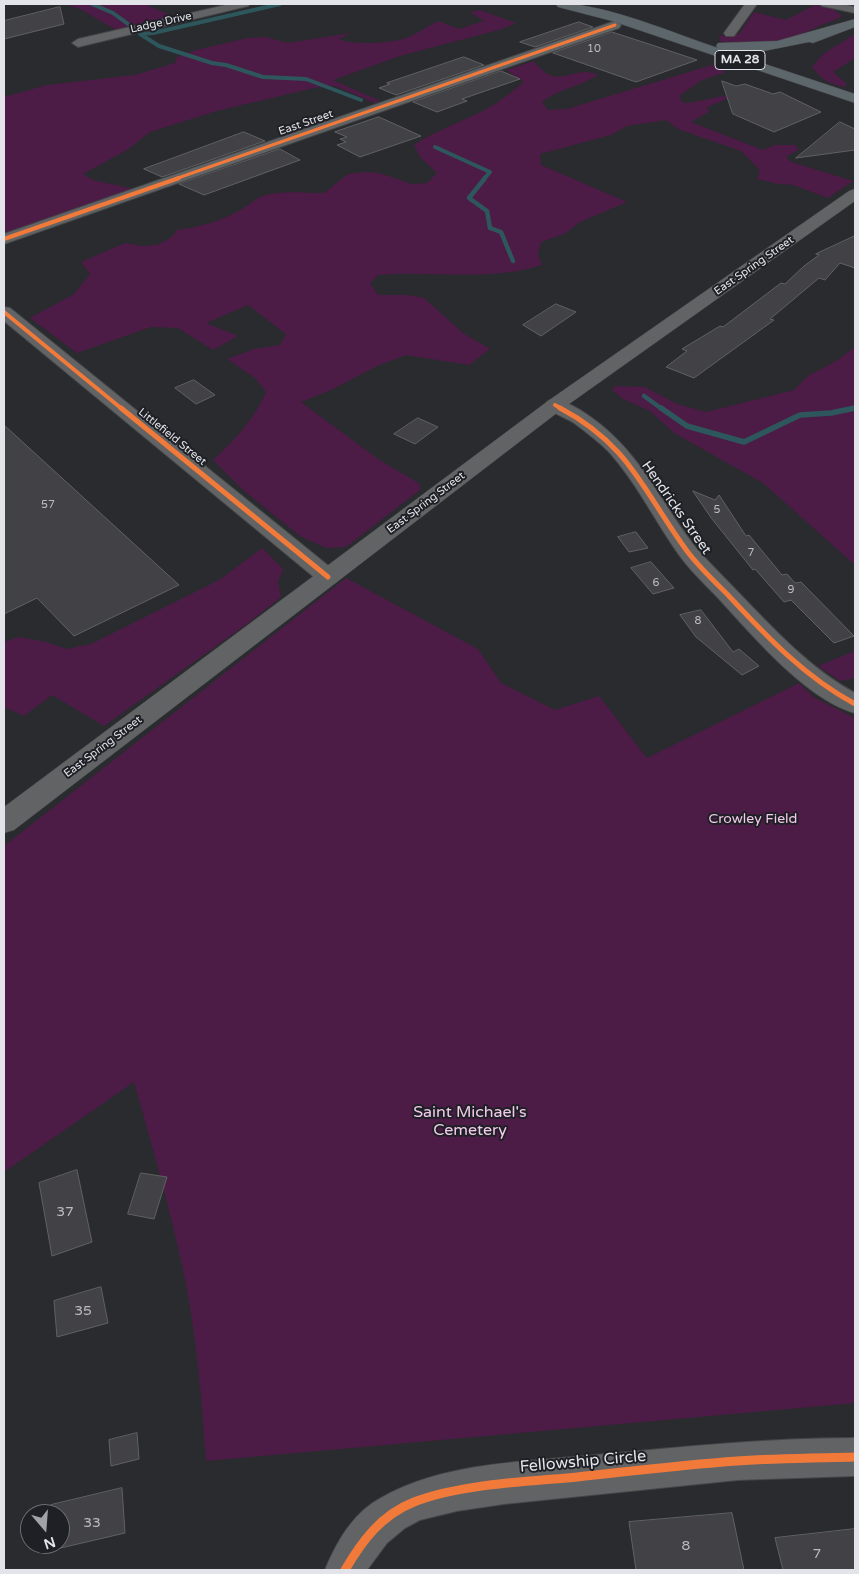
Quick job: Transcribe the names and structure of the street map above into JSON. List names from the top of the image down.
{
  "streets": {
    "main road": ["MA 28", "East Spring Street"],
    "street": [
      "Ladge Drive",
      "East Street",
      "Littlefield Street",
      "Hendricks Street",
      "Fellowship Circle"
    ]
  },
  "crossings": [
    ["MA 28", "East Street"],
    ["East Spring Street", "Littlefield Street"],
    ["East Spring Street", "Hendricks Street"]
  ],
  "parks": ["Crowley Field", "Saint Michael's Cemetery"],
  "house_numbers": [
    "10",
    "57",
    "5",
    "7",
    "6",
    "9",
    "8",
    "37",
    "35",
    "33",
    "8",
    "7"
  ],
  "north": "bottom"
}
